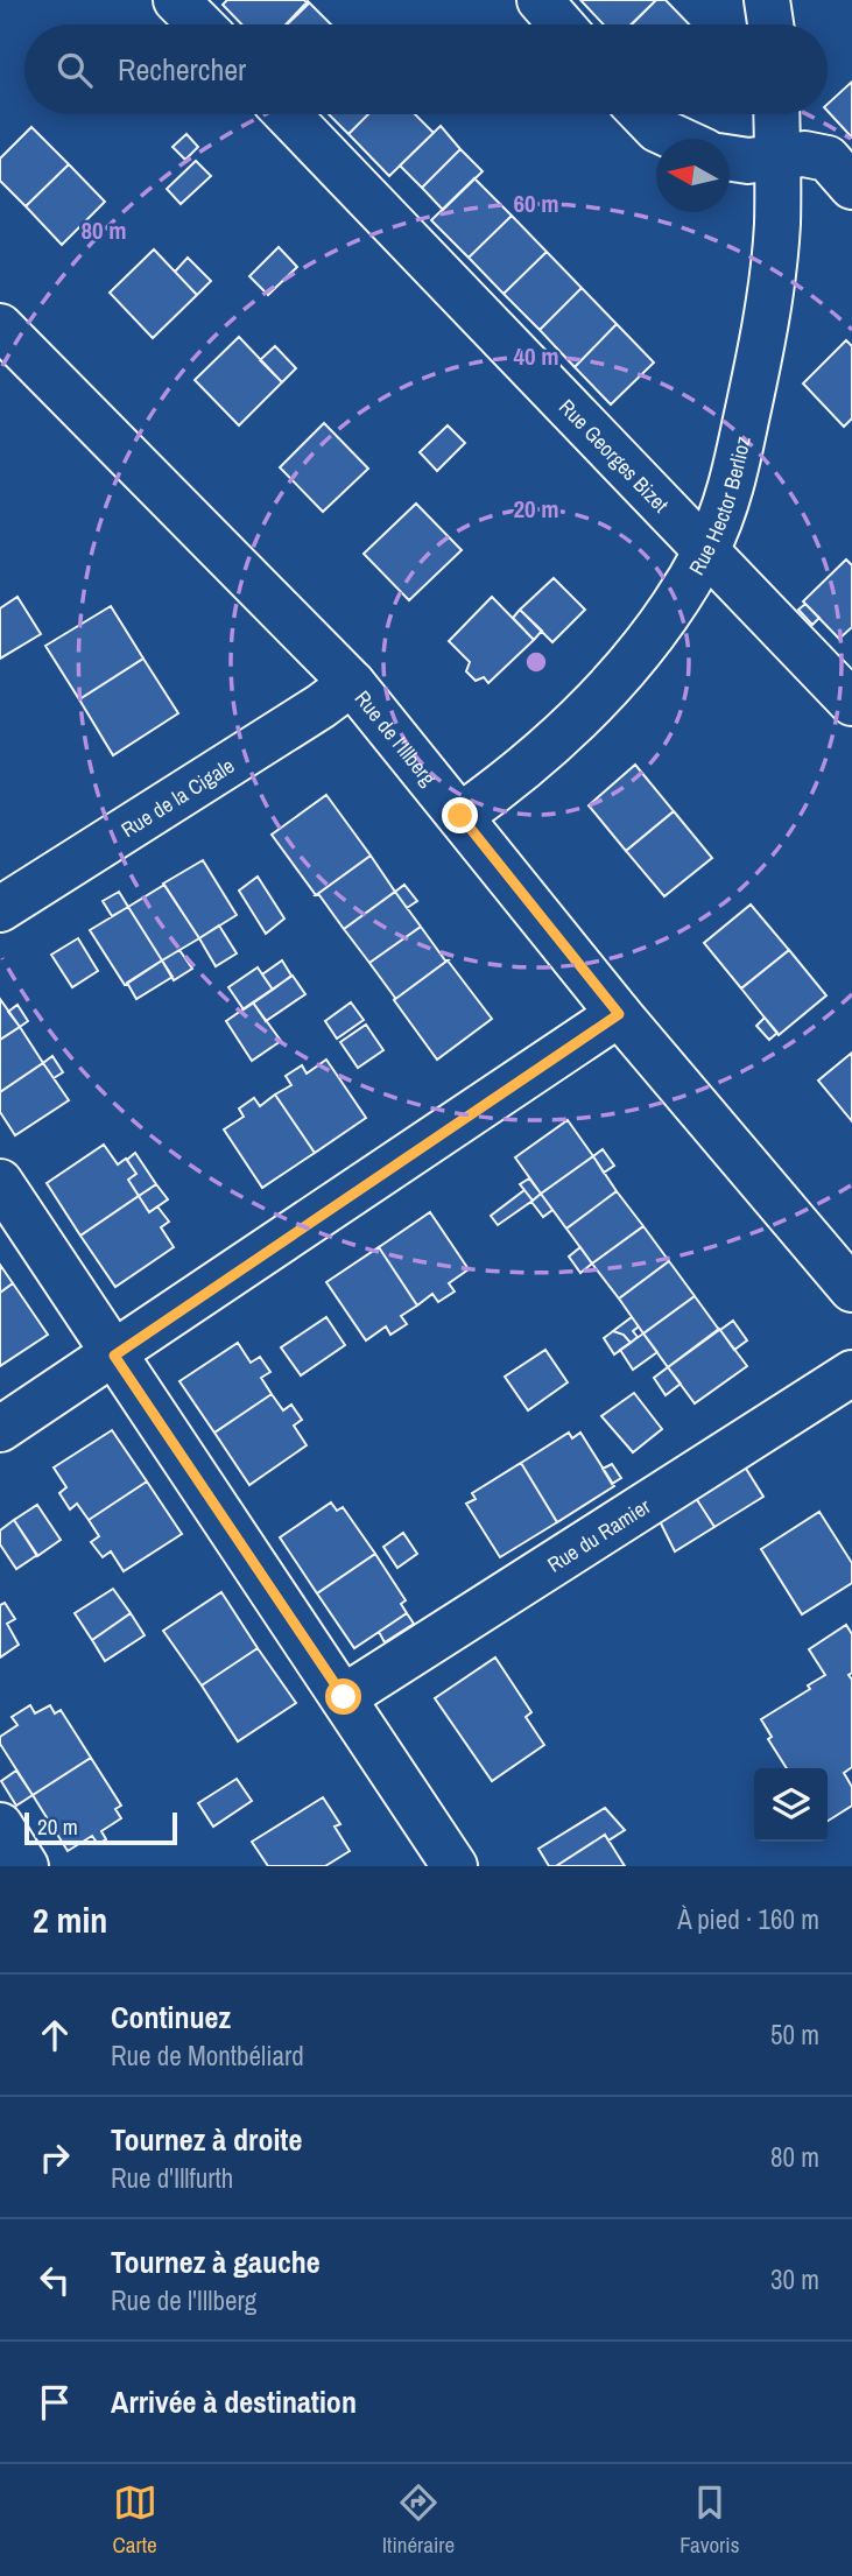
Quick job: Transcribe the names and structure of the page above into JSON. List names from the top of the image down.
{
  "streets": {
    "street": [
      "Rue Georges Bizet",
      "Rue Hector Berlioz",
      "Rue de l'Illberg",
      "Rue de la Cigale",
      "Rue du Ramier"
    ]
  },
  "crossings": [
    ["Rue Georges Bizet", "Rue Hector Berlioz"],
    ["Rue Hector Berlioz", "Rue de l'Illberg"],
    ["Rue de l'Illberg", "Rue de la Cigale"]
  ],
  "scale_bar": "20 m",
  "north": "left",
  "page": {
    "search": "Rechercher",
    "scale": "20 m",
    "heading": ["2 min", "À pied · 160 m"],
    "list": [
      ["Continuez", "Rue de Montbéliard", "50 m"],
      ["Tournez à droite", "Rue d'Illfurth", "80 m"],
      ["Tournez à gauche", "Rue de l'Illberg", "30 m"],
      "Arrivée à destination"
    ],
    "nav": ["Carte", "Itinéraire", "Favoris"]
  },
  "rings": [
    "60 m",
    "80 m",
    "40 m",
    "20 m"
  ]
}
